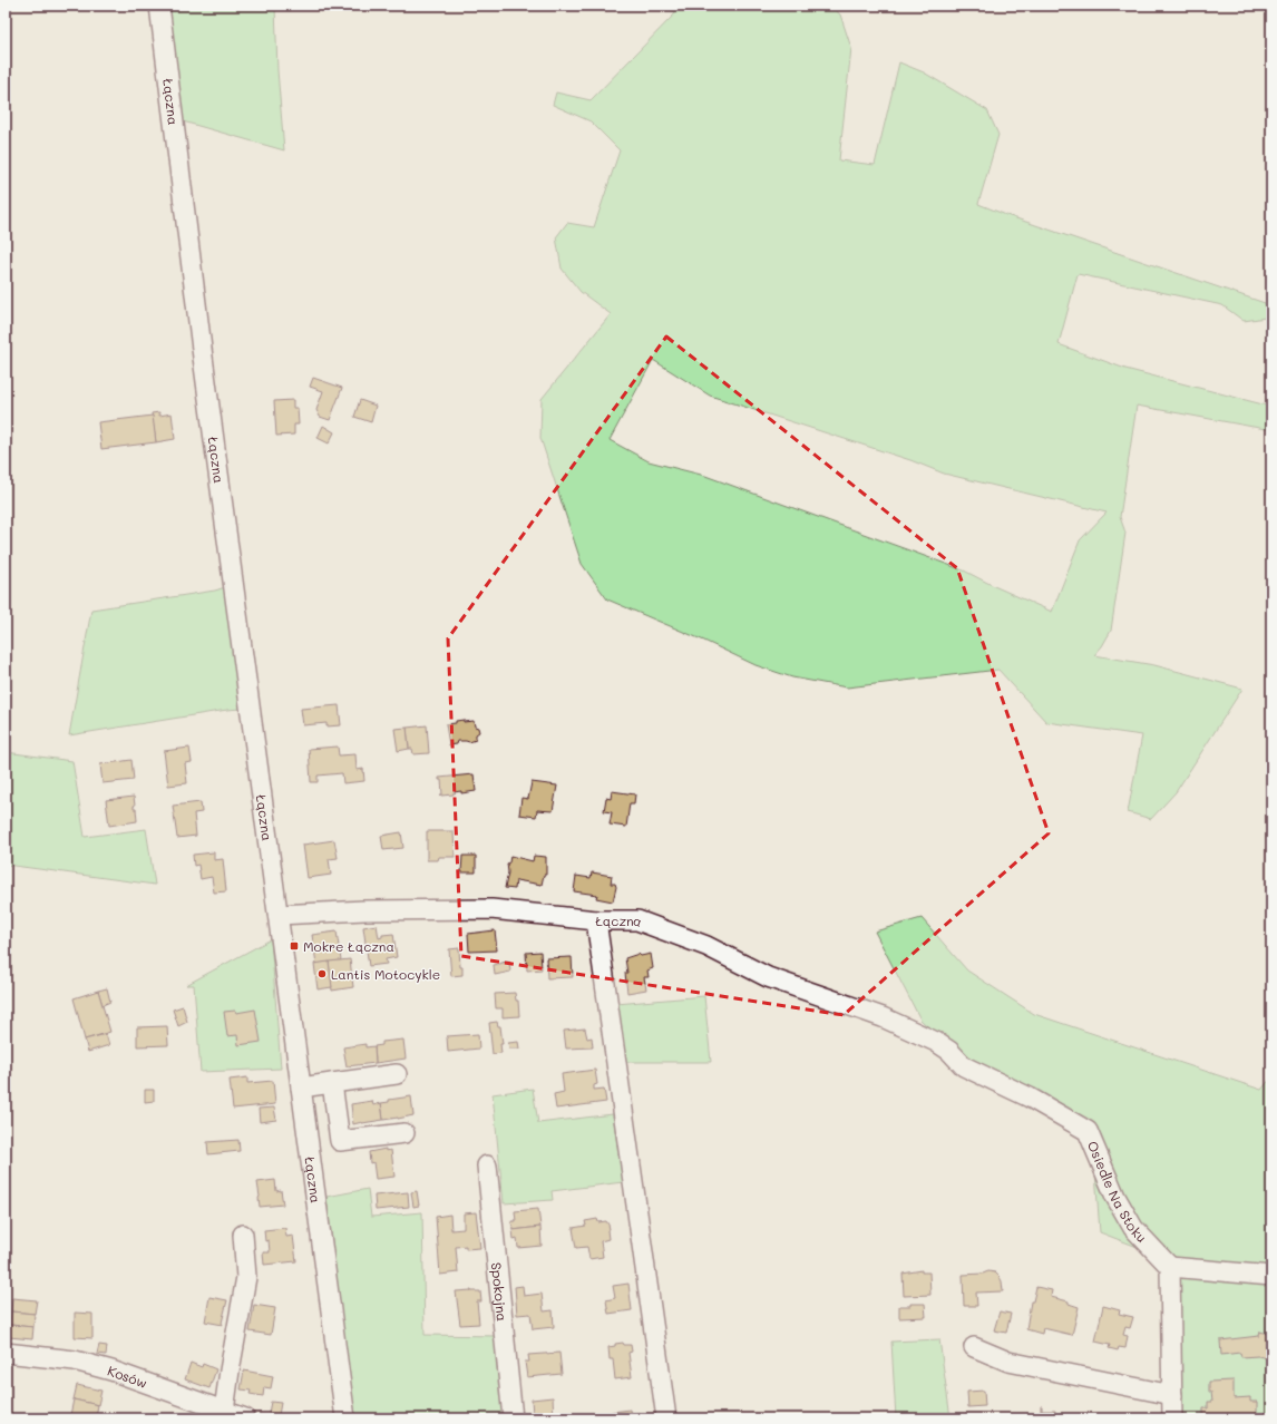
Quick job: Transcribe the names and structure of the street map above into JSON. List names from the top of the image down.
{
  "streets": {
    "street": [
      "Łączna",
      "Osiedle Na Stoku",
      "Spokojna",
      "Kosów"
    ]
  },
  "crossings": [
    ["Łączna", "Osiedle Na Stoku"]
  ],
  "places": {
    "transit": ["Mokre Łączna"],
    "other": ["Lantis Motocykle"]
  }
}
